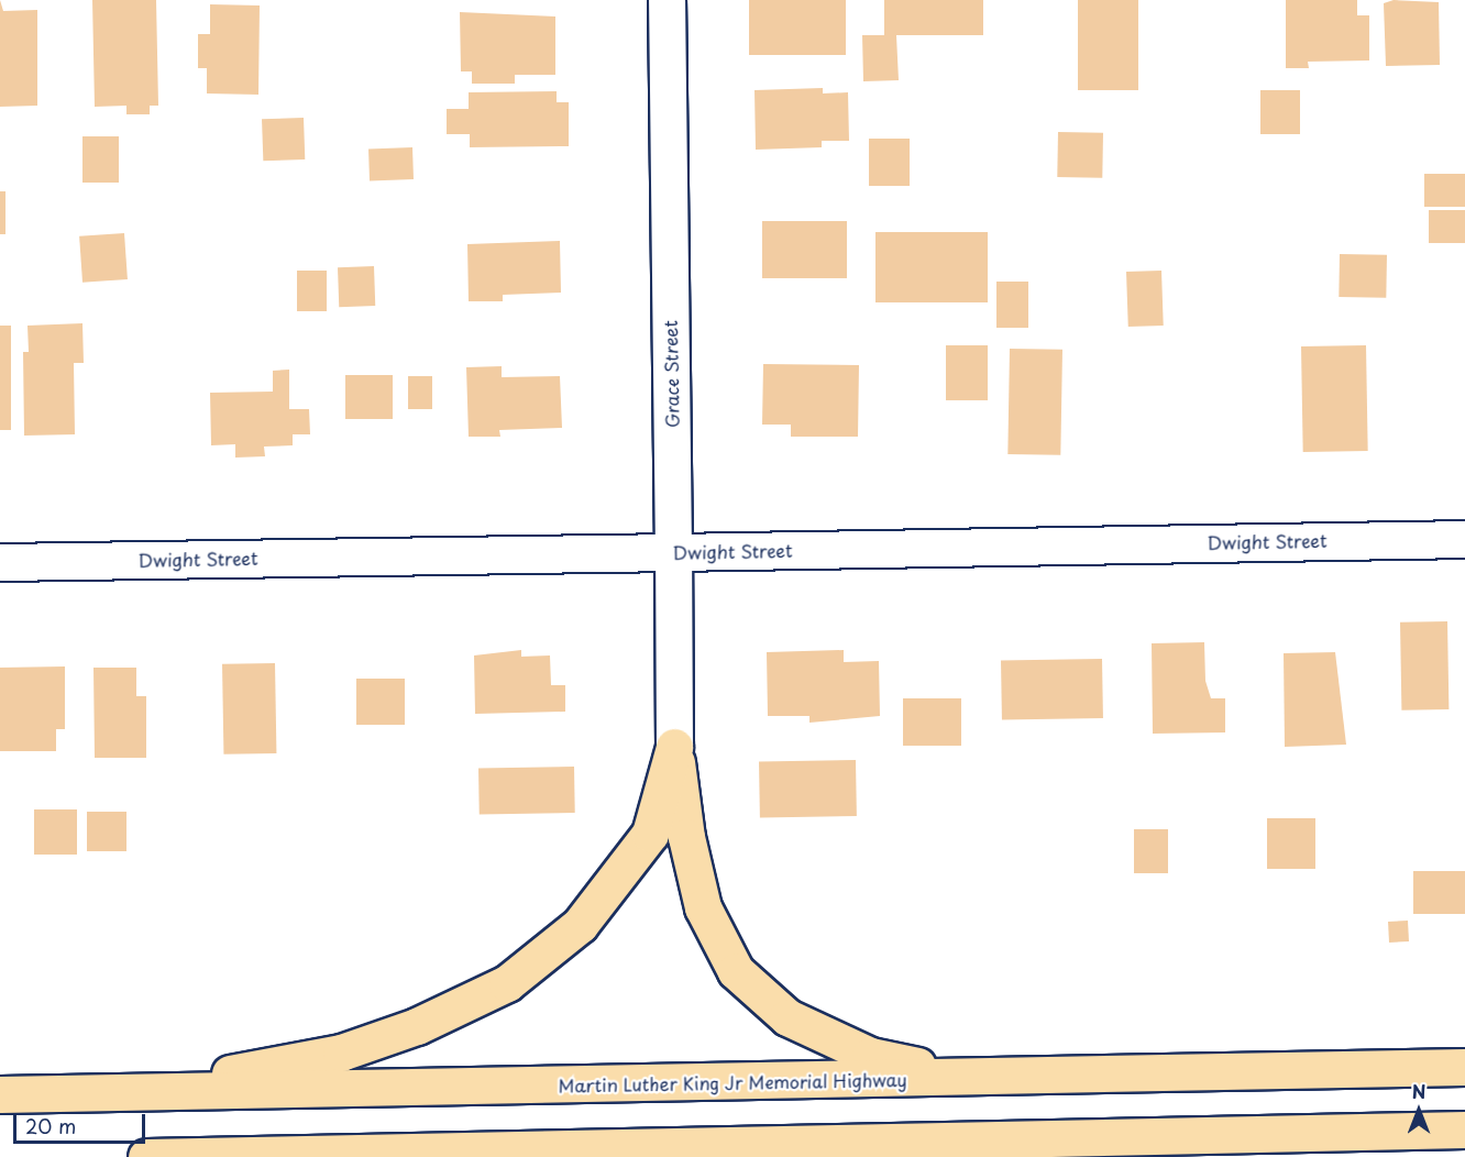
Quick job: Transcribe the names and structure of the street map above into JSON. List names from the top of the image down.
{
  "streets": {
    "highway": ["Martin Luther King Jr Memorial Highway"],
    "street": ["Grace Street", "Dwight Street"]
  },
  "crossings": [
    ["Grace Street", "Dwight Street"]
  ],
  "scale_bar": "20 m",
  "north": "top"
}
